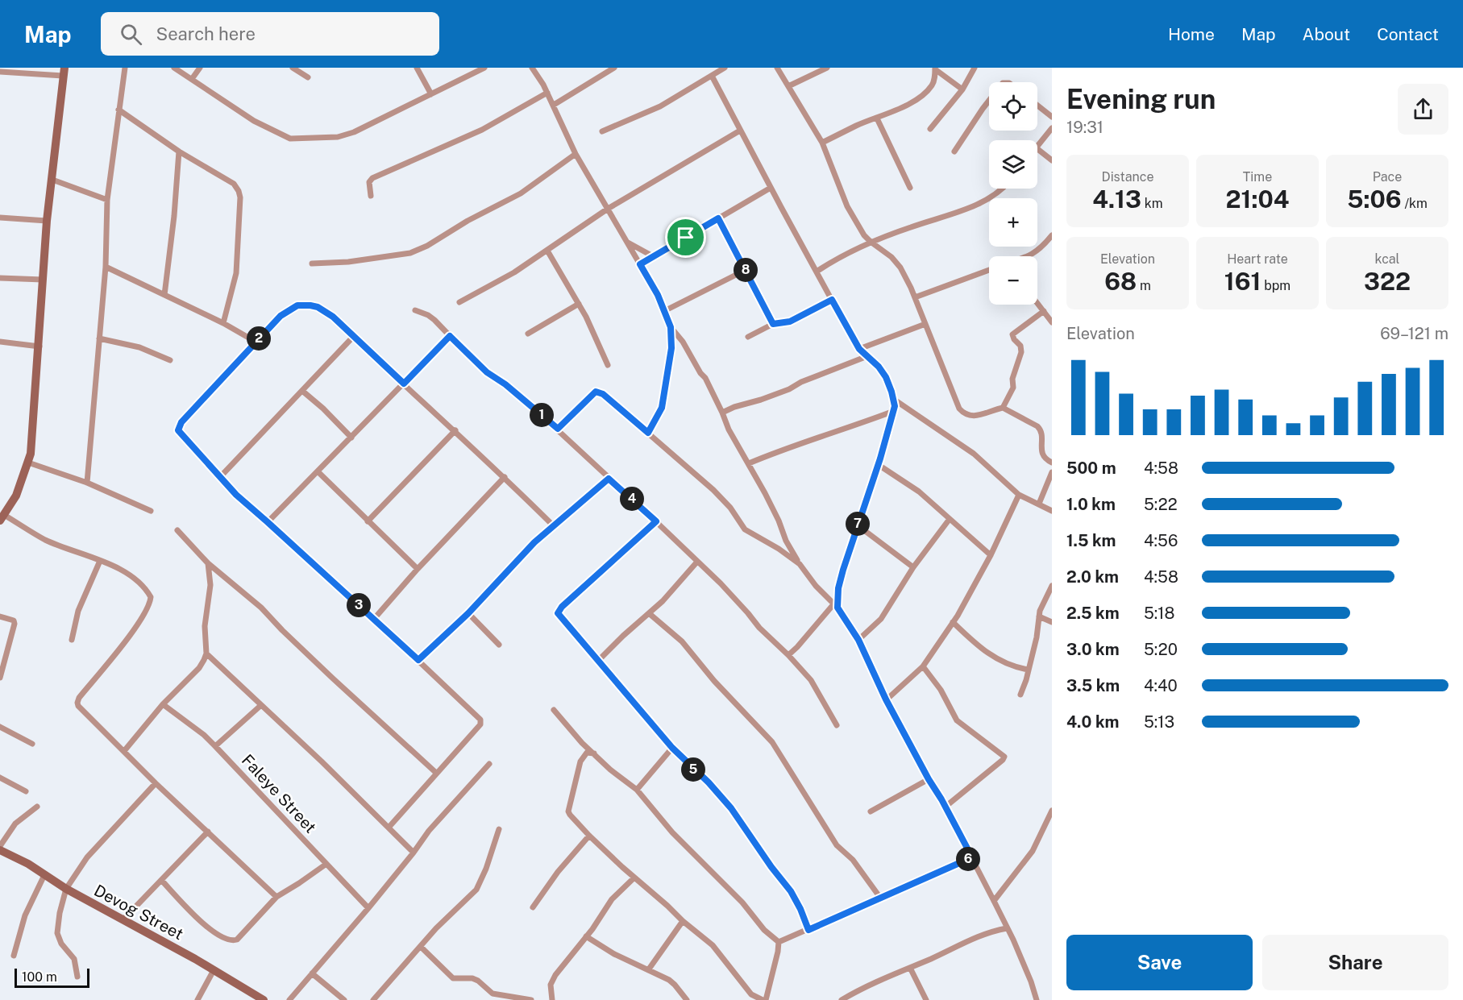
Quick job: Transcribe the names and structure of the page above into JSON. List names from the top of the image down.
{
  "streets": {
    "street": ["Faleye Street", "Devog Street"]
  },
  "scale_bar": "100 m",
  "page": {
    "header": "Map",
    "search": "Search here",
    "nav": [
      "Home",
      "Map",
      "About",
      "Contact"
    ],
    "heading": ["Evening run", "19:31"],
    "map_buttons": ["+", "−"],
    "stats": [
      ["Distance", "4.13 km"],
      ["Time", "21:04"],
      ["Pace", "5:06 /km"],
      ["Elevation", "68 m"],
      ["Heart rate", "161 bpm"],
      ["kcal", "322"]
    ],
    "pins": [
      "8",
      "2",
      "1",
      "4",
      "7",
      "3",
      "5",
      "6"
    ],
    "chart": ["Elevation", "69–121 m"],
    "list": [
      {
        "name": "500 m",
        "note": "4:58"
      },
      {
        "name": "1.0 km",
        "note": "5:22"
      },
      {
        "name": "1.5 km",
        "note": "4:56"
      },
      {
        "name": "2.0 km",
        "note": "4:58"
      },
      {
        "name": "2.5 km",
        "note": "5:18"
      },
      {
        "name": "3.0 km",
        "note": "5:20"
      },
      {
        "name": "3.5 km",
        "note": "4:40"
      },
      {
        "name": "4.0 km",
        "note": "5:13"
      }
    ],
    "buttons": ["Save", "Share"],
    "scale": "100 m"
  }
}
